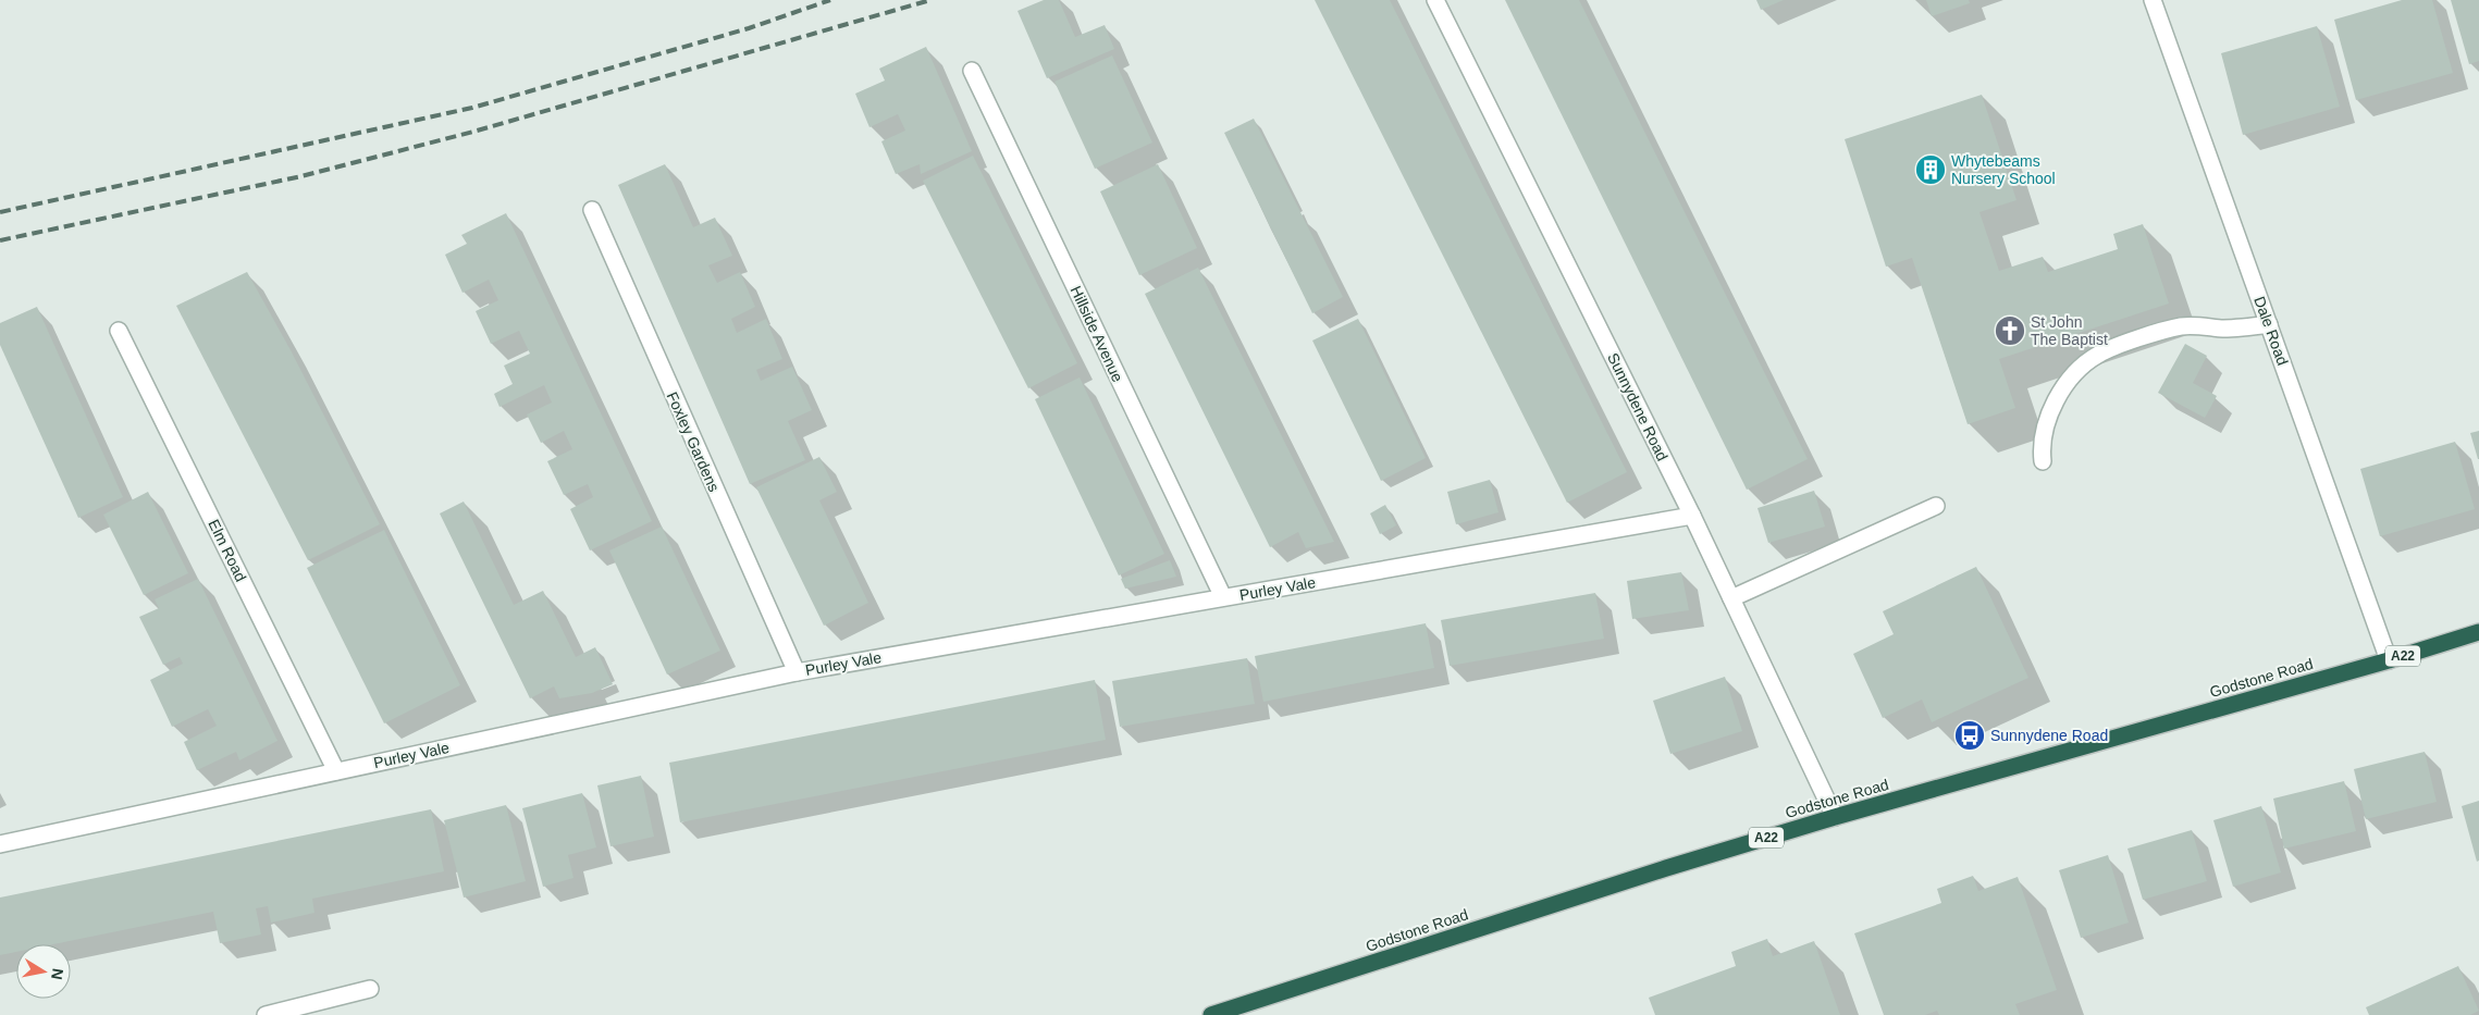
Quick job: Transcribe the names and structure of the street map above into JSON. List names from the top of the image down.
{
  "streets": {
    "highway": ["A22", "Godstone Road"],
    "street": [
      "Dale Road",
      "Hillside Avenue",
      "Sunnydene Road",
      "Foxley Gardens",
      "Elm Road",
      "Purley Vale"
    ]
  },
  "crossings": [
    ["Dale Road", "Godstone Road"],
    ["Hillside Avenue", "Purley Vale"],
    ["Sunnydene Road", "Purley Vale"],
    ["Sunnydene Road", "Godstone Road"],
    ["Foxley Gardens", "Purley Vale"],
    ["Elm Road", "Purley Vale"]
  ],
  "places": {
    "building": ["Whytebeams Nursery School"],
    "church": ["St John The Baptist"],
    "bus stop": ["Sunnydene Road"]
  },
  "north": "right"
}
